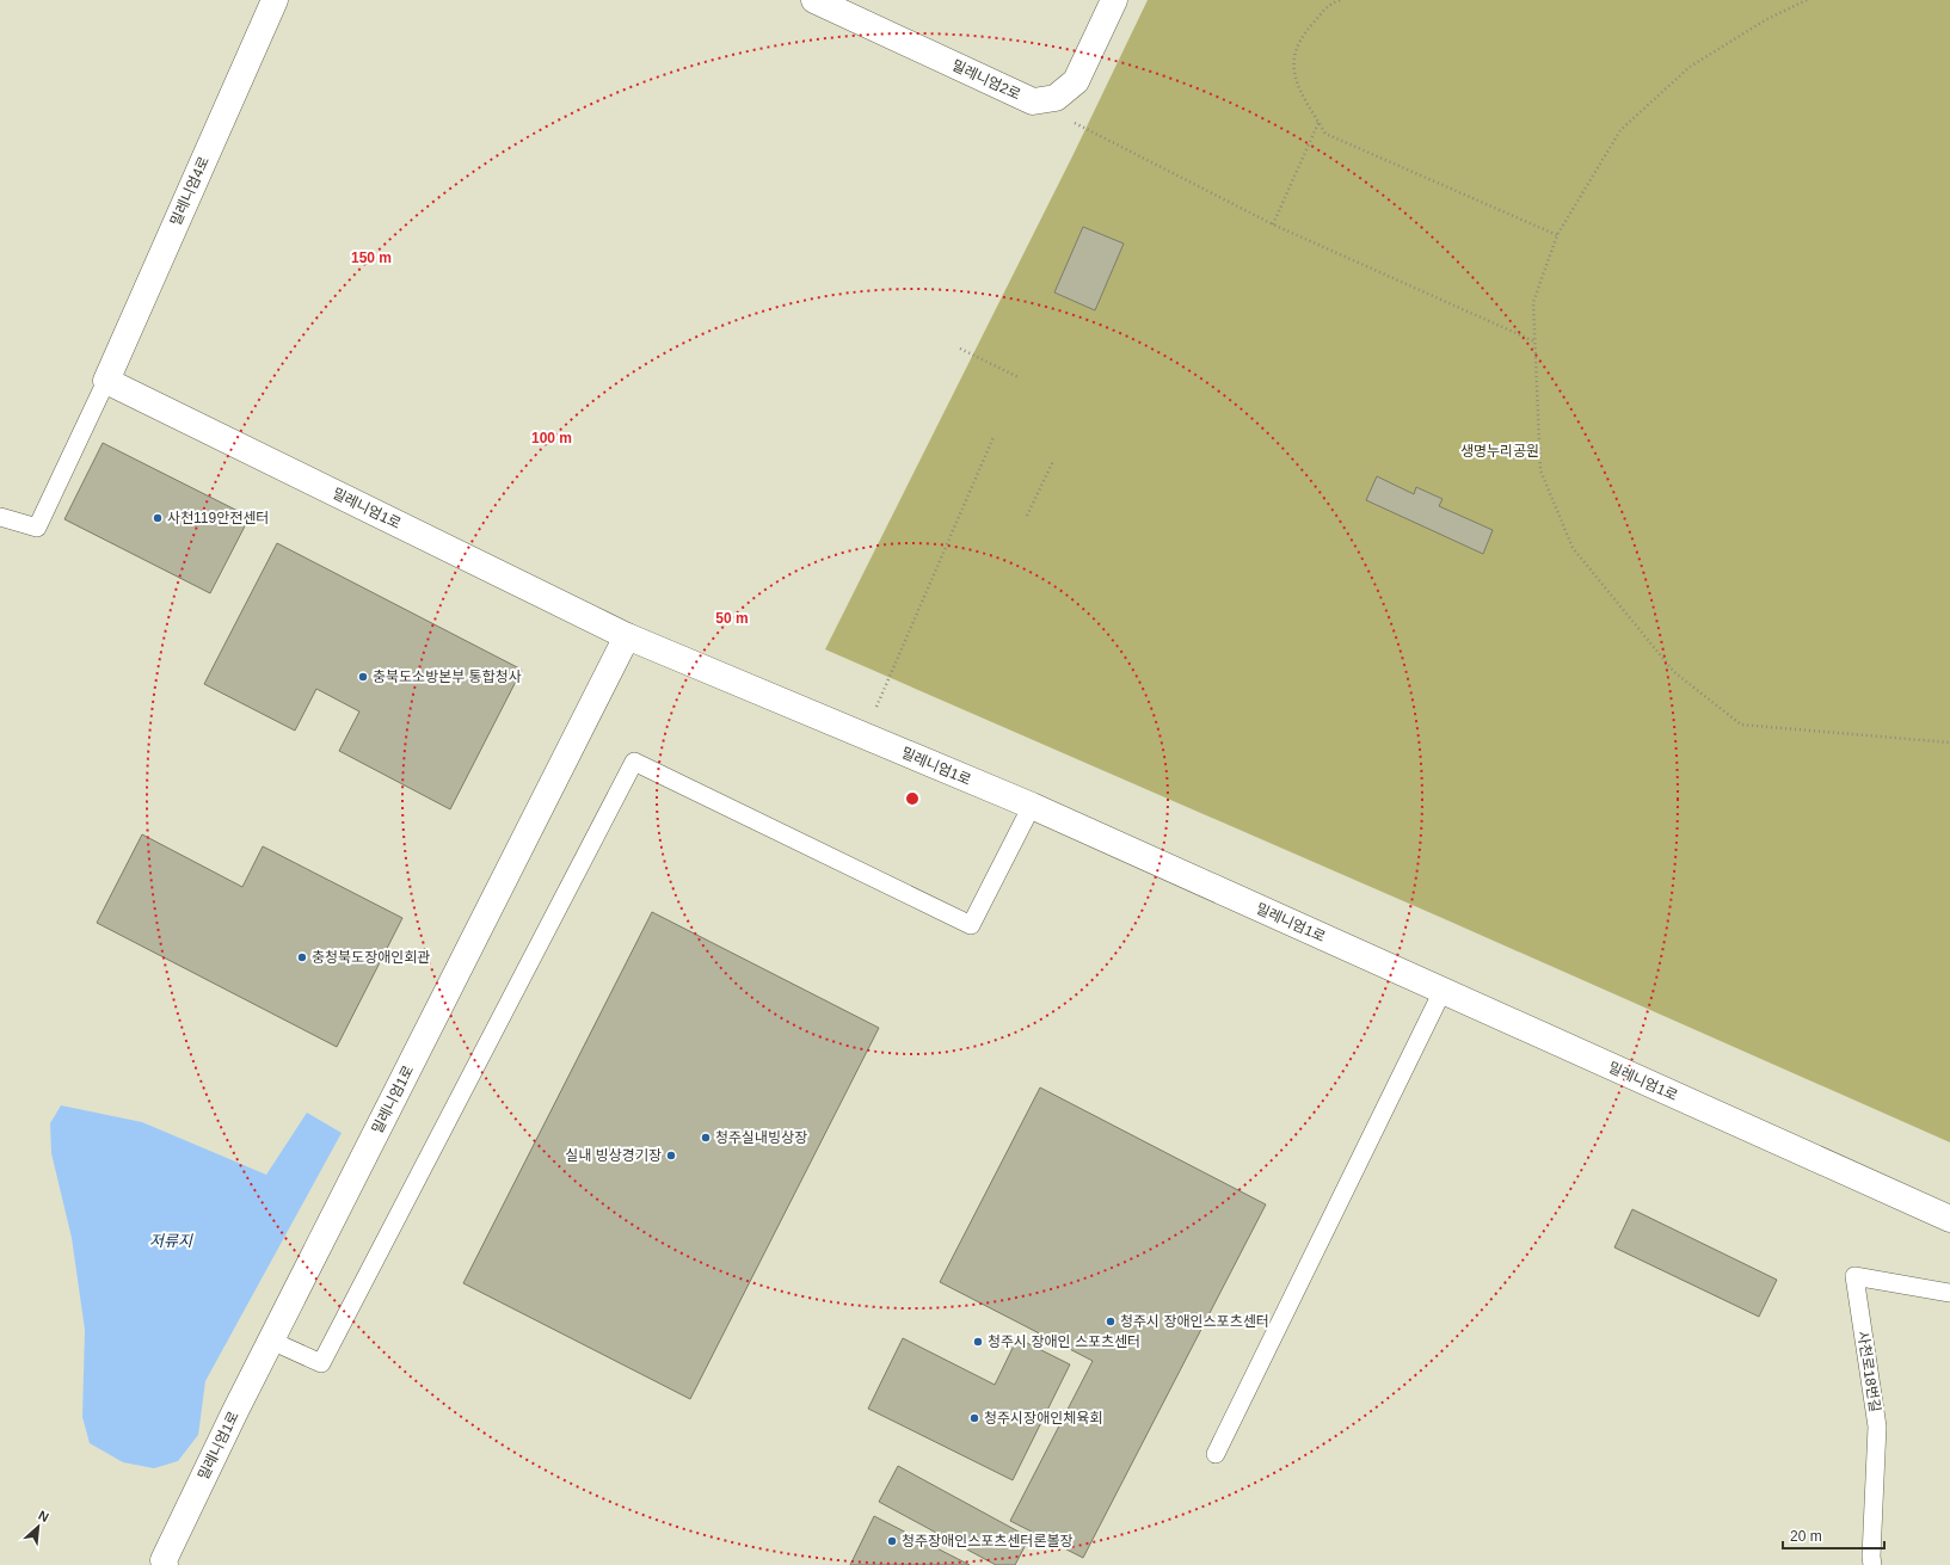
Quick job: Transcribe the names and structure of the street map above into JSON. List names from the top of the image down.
{
  "streets": {
    "street": ["밀레니엄2로", "밀레니엄4로", "밀레니엄1로"],
    "lane": ["사천로18번길"]
  },
  "crossings": [
    ["밀레니엄4로", "밀레니엄1로"]
  ],
  "water": ["저류지"],
  "parks": ["생명누리공원"],
  "places": [
    "사천119안전센터",
    "충북도소방본부 통합청사",
    "충청북도장애인회관",
    "청주실내빙상장",
    "실내 빙상경기장",
    "청주시 장애인스포츠센터",
    "청주시 장애인 스포츠센터",
    "청주시장애인체육회",
    "청주장애인스포츠센터론볼장"
  ],
  "scale_bar": "20 m",
  "north": "top right",
  "rings": ["150 m", "100 m", "50 m"]
}
